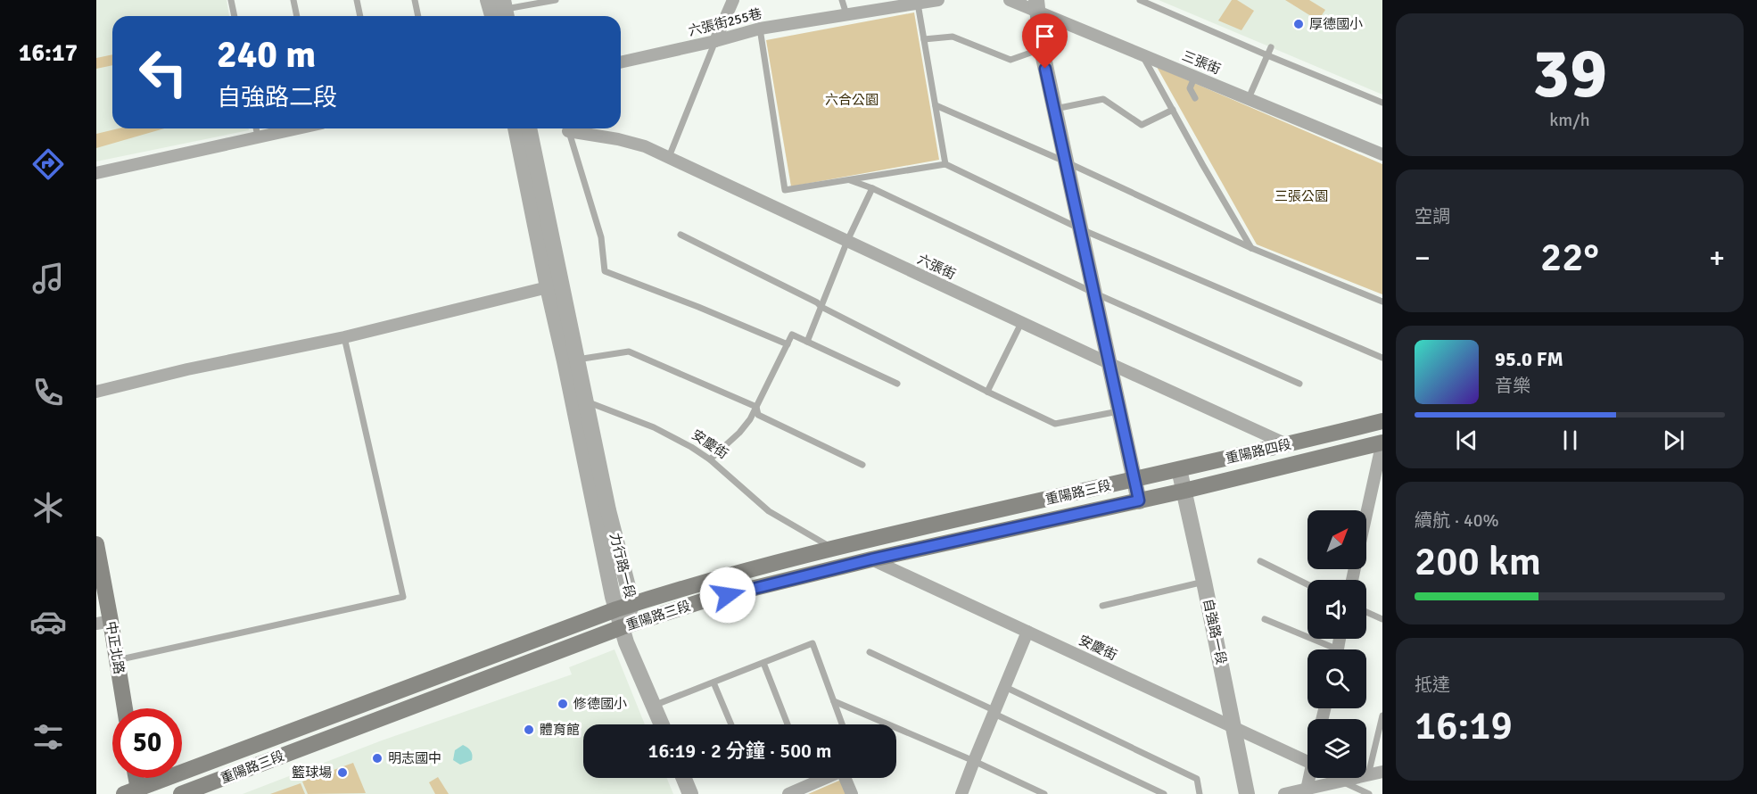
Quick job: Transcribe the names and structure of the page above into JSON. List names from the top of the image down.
{
  "streets": {
    "main road": ["重陽路四段", "重陽路三段", "中正北路"],
    "street": [
      "六張街255巷",
      "三張街",
      "六張街",
      "安慶街",
      "力行路一段",
      "自強路一段"
    ]
  },
  "crossings": [
    ["六張街", "重陽路四段"],
    ["安慶街", "重陽路三段"],
    ["安慶街", "力行路一段"],
    ["安慶街", "自強路一段"],
    ["重陽路四段", "重陽路三段"],
    ["重陽路四段", "自強路一段"],
    ["重陽路三段", "力行路一段"],
    ["重陽路三段", "自強路一段"]
  ],
  "parks": ["六合公園", "三張公園"],
  "places": [
    "厚德國小",
    "修德國小",
    "體育館",
    "明志國中",
    "籃球場"
  ],
  "north": "top right",
  "page": {
    "tabs": "16:17",
    "tile": [
      ["39", "km/h"],
      "空調",
      ["續航 · 40%", "200 km"],
      ["抵達", "16:19"]
    ],
    "turn": ["240 m", "自強路二段"],
    "heat": ["−", "22°", "+"],
    "song": ["95.0 FM", "音樂"],
    "limit": "50",
    "trip": "16:19 · 2 分鐘 · 500 m"
  }
}
